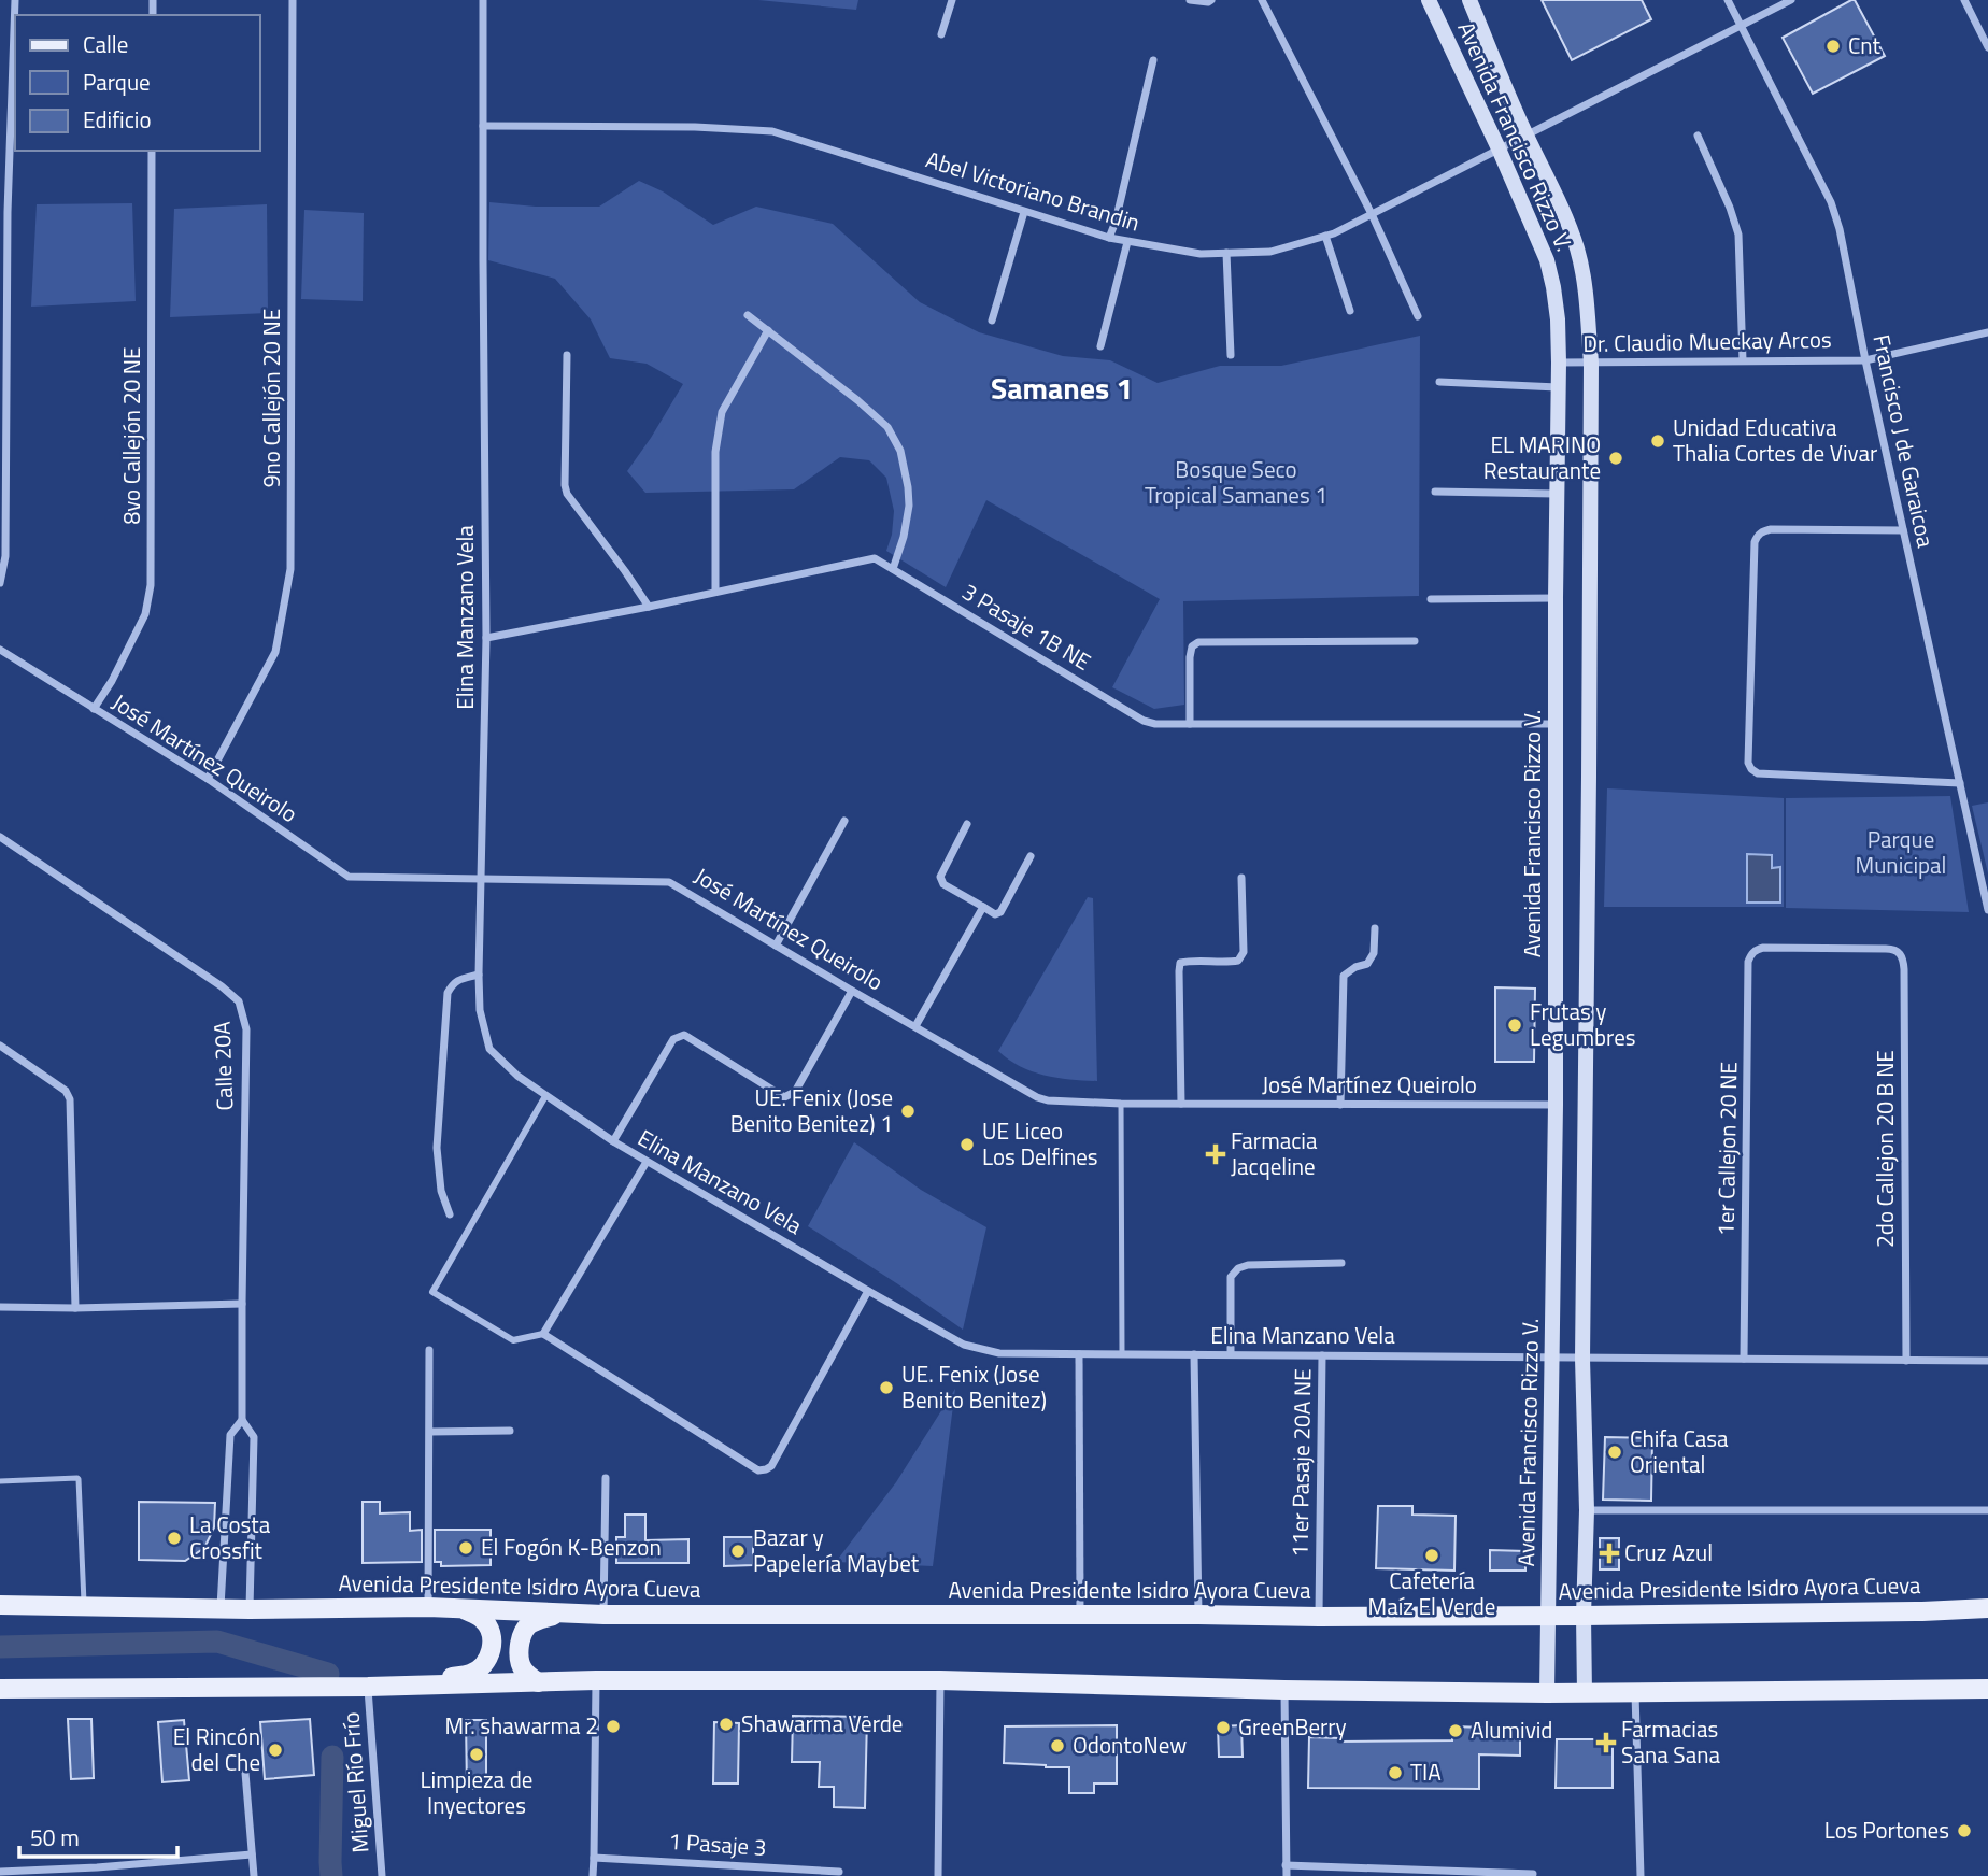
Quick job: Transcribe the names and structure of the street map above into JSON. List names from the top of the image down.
{
  "streets": {
    "main road": ["Avenida Francisco Rizzo V.", "Avenida Presidente Isidro Ayora Cueva"],
    "street": [
      "Abel Victoriano Brandin",
      "Dr. Claudio Mueckay Arcos",
      "9no Callejón 20 NE",
      "8vo Callejón 20 NE",
      "Francisco J de Garaicoa",
      "Elina Manzano Vela",
      "3 Pasaje 1B NE",
      "José Martínez Queirolo",
      "Calle 20A",
      "1er Callejon 20 NE",
      "2do Callejon 20 B NE",
      "11er Pasaje 20A NE",
      "Miguel Río Frío",
      "1 Pasaje 3"
    ]
  },
  "crossings": [
    ["Avenida Francisco Rizzo V.", "Abel Victoriano Brandin"],
    ["Avenida Francisco Rizzo V.", "Dr. Claudio Mueckay Arcos"],
    ["Avenida Francisco Rizzo V.", "Elina Manzano Vela"],
    ["Avenida Francisco Rizzo V.", "3 Pasaje 1B NE"],
    ["Avenida Francisco Rizzo V.", "José Martínez Queirolo"],
    ["Avenida Francisco Rizzo V.", "Avenida Presidente Isidro Ayora Cueva"],
    ["Abel Victoriano Brandin", "Francisco J de Garaicoa"],
    ["Abel Victoriano Brandin", "Elina Manzano Vela"],
    ["Dr. Claudio Mueckay Arcos", "Francisco J de Garaicoa"],
    ["9no Callejón 20 NE", "José Martínez Queirolo"],
    ["8vo Callejón 20 NE", "José Martínez Queirolo"],
    ["Elina Manzano Vela", "3 Pasaje 1B NE"],
    ["Elina Manzano Vela", "José Martínez Queirolo"],
    ["Elina Manzano Vela", "1er Callejon 20 NE"],
    ["Elina Manzano Vela", "2do Callejon 20 B NE"],
    ["Elina Manzano Vela", "11er Pasaje 20A NE"],
    ["Calle 20A", "Avenida Presidente Isidro Ayora Cueva"],
    ["1er Callejon 20 NE", "2do Callejon 20 B NE"],
    ["11er Pasaje 20A NE", "Avenida Presidente Isidro Ayora Cueva"]
  ],
  "districts": ["Samanes 1"],
  "parks": ["Bosque Seco Tropical Samanes 1", "Parque Municipal"],
  "places": {
    "other": [
      "Cnt",
      "Unidad Educativa Thalia Cortes de Vivar",
      "EL MARINO Restaurante",
      "Frutas y Legumbres",
      "UE. Fenix (Jose Benito Benitez) 1",
      "UE Liceo Los Delfines",
      "UE. Fenix (Jose Benito Benitez)",
      "Chifa Casa Oriental",
      "La Costa Crossfit",
      "El Fogón K-Benzon",
      "Bazar y Papelería Maybet",
      "Cafetería Maíz El Verde",
      "Shawarma Verde",
      "Mr. shawarma 2",
      "GreenBerry",
      "Alumivid",
      "OdontoNew",
      "El Rincón del Che",
      "Limpieza de Inyectores",
      "TIA",
      "Los Portones"
    ],
    "health": ["Farmacia Jacqeline", "Cruz Azul", "Farmacias Sana Sana"]
  },
  "legend": ["Calle", "Parque", "Edificio"],
  "scale_bar": "50 m"
}
